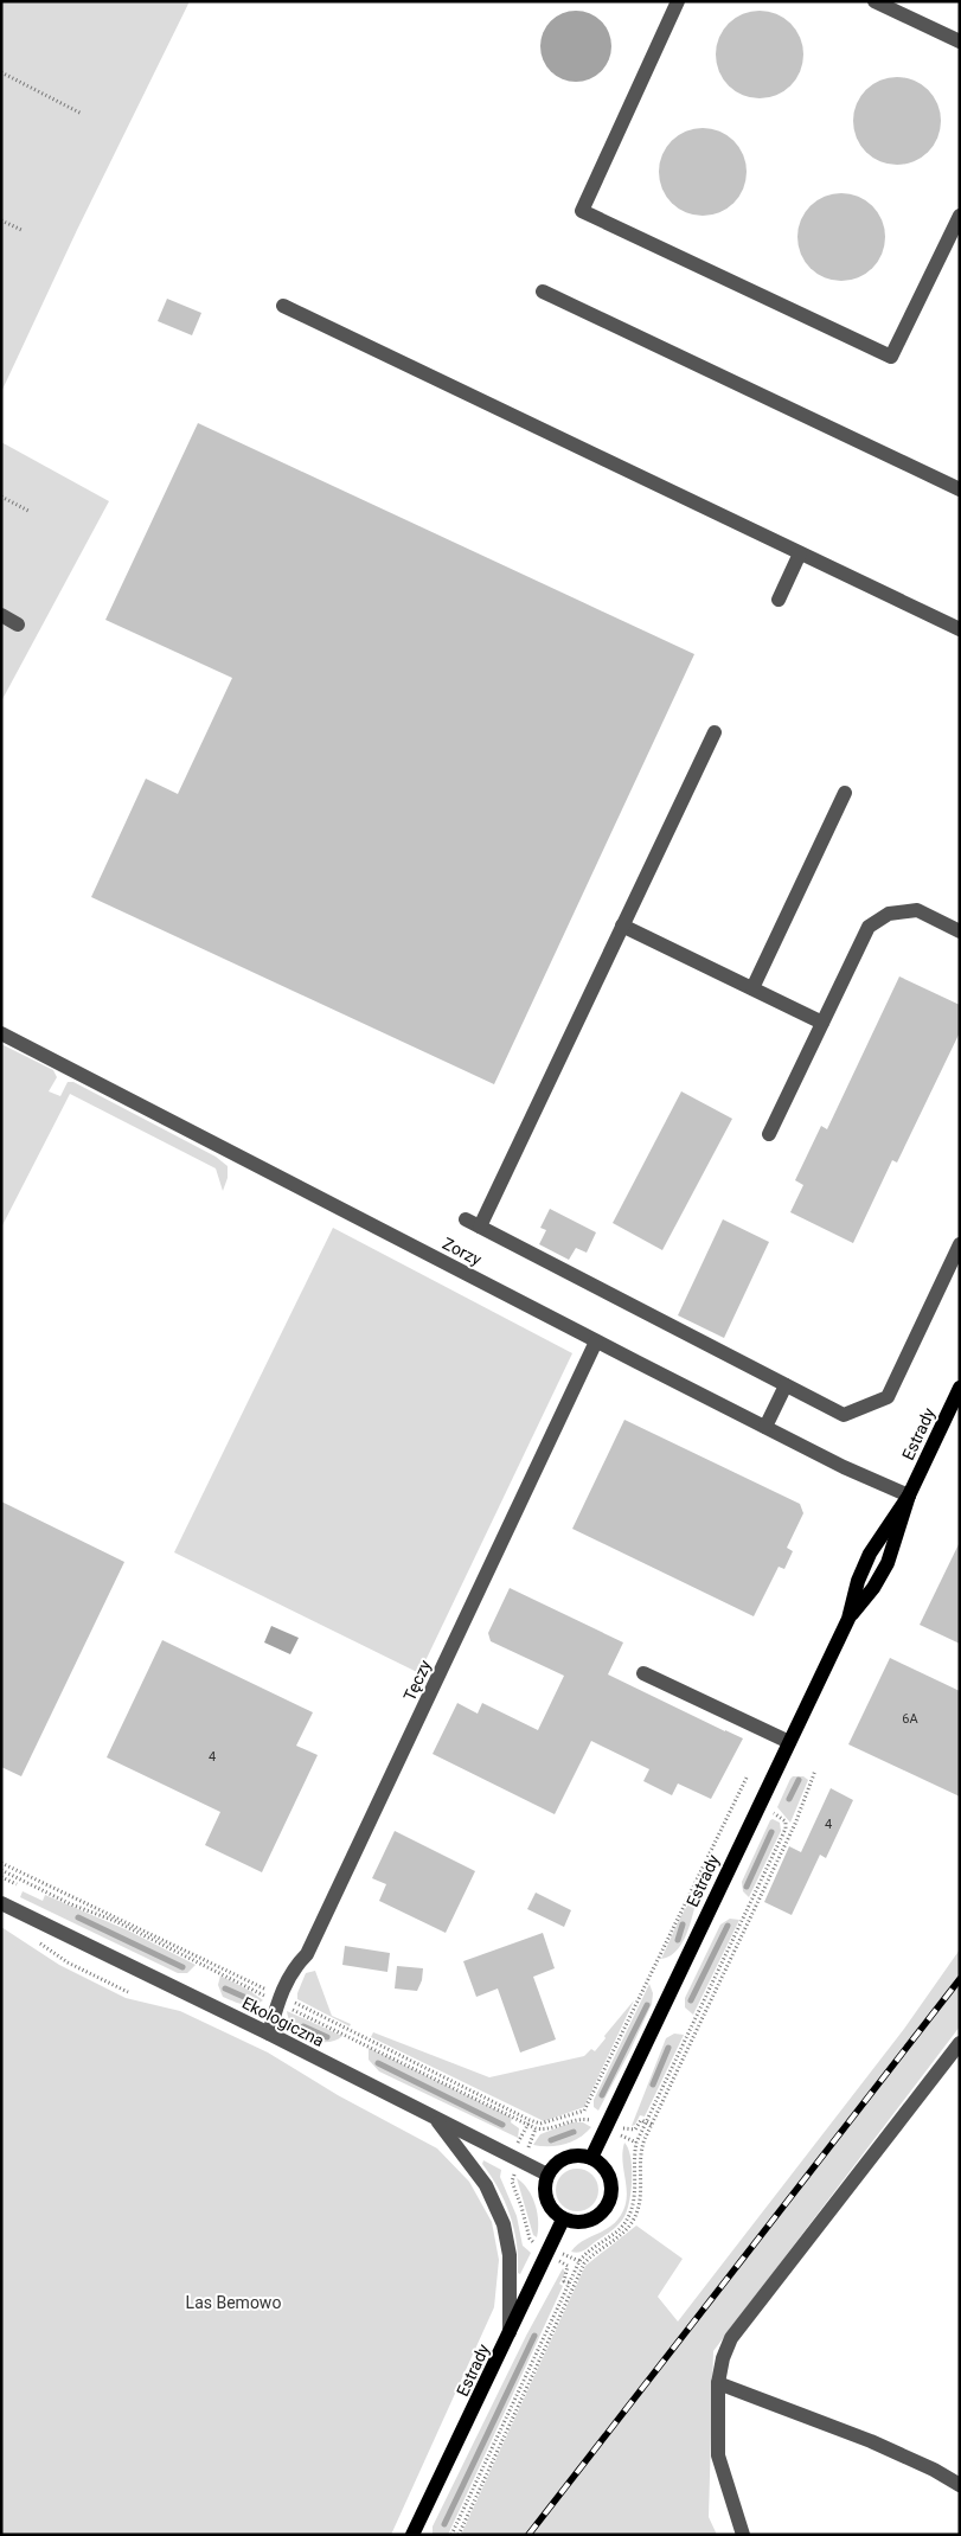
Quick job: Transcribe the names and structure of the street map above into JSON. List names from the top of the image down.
{
  "streets": {
    "main road": ["Estrady"],
    "street": ["Zorzy", "Tęczy", "Ekologiczna"]
  },
  "crossings": [
    ["Zorzy", "Estrady"],
    ["Zorzy", "Tęczy"],
    ["Estrady", "Ekologiczna"],
    ["Tęczy", "Ekologiczna"]
  ],
  "parks": ["Las Bemowo"],
  "house_numbers": ["6A", "4", "4"]
}
